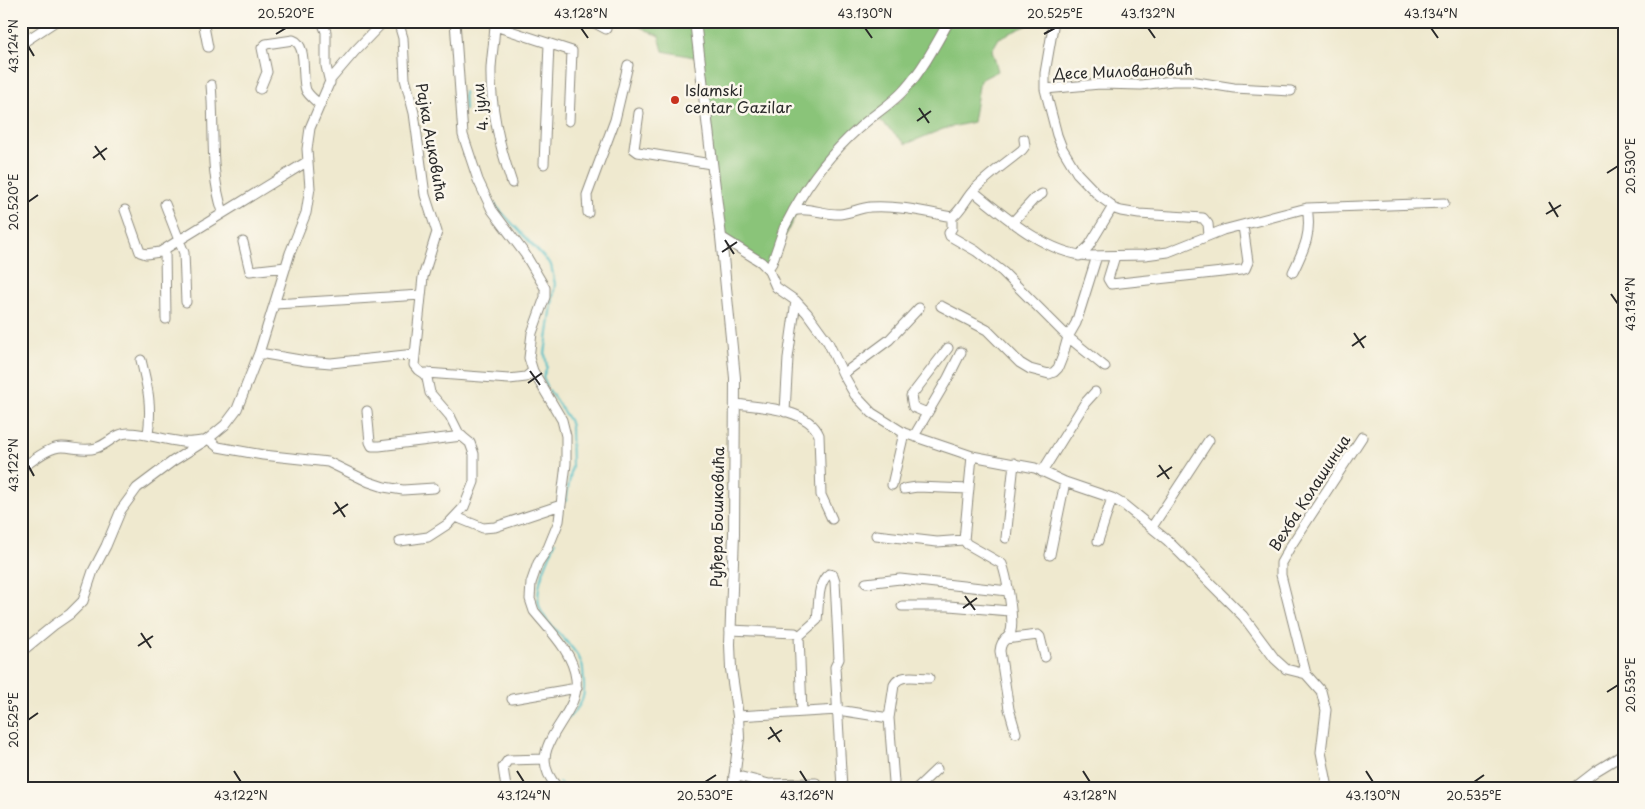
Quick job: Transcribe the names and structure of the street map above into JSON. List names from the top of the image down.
{
  "streets": {
    "main road": ["Руђера Бошковића"],
    "street": [
      "Десе Миловановић",
      "4. јули",
      "Рајка Ацковића",
      "Вехба Колашинца"
    ]
  },
  "places": ["Islamski centar Gazilar"],
  "coordinates": [
    "20.520°E",
    "43.128°N",
    "43.130°N",
    "20.525°E",
    "43.132°N",
    "43.134°N",
    "43.124°N",
    "20.530°E",
    "43.122°N",
    "20.535°E",
    "43.126°N"
  ]
}
